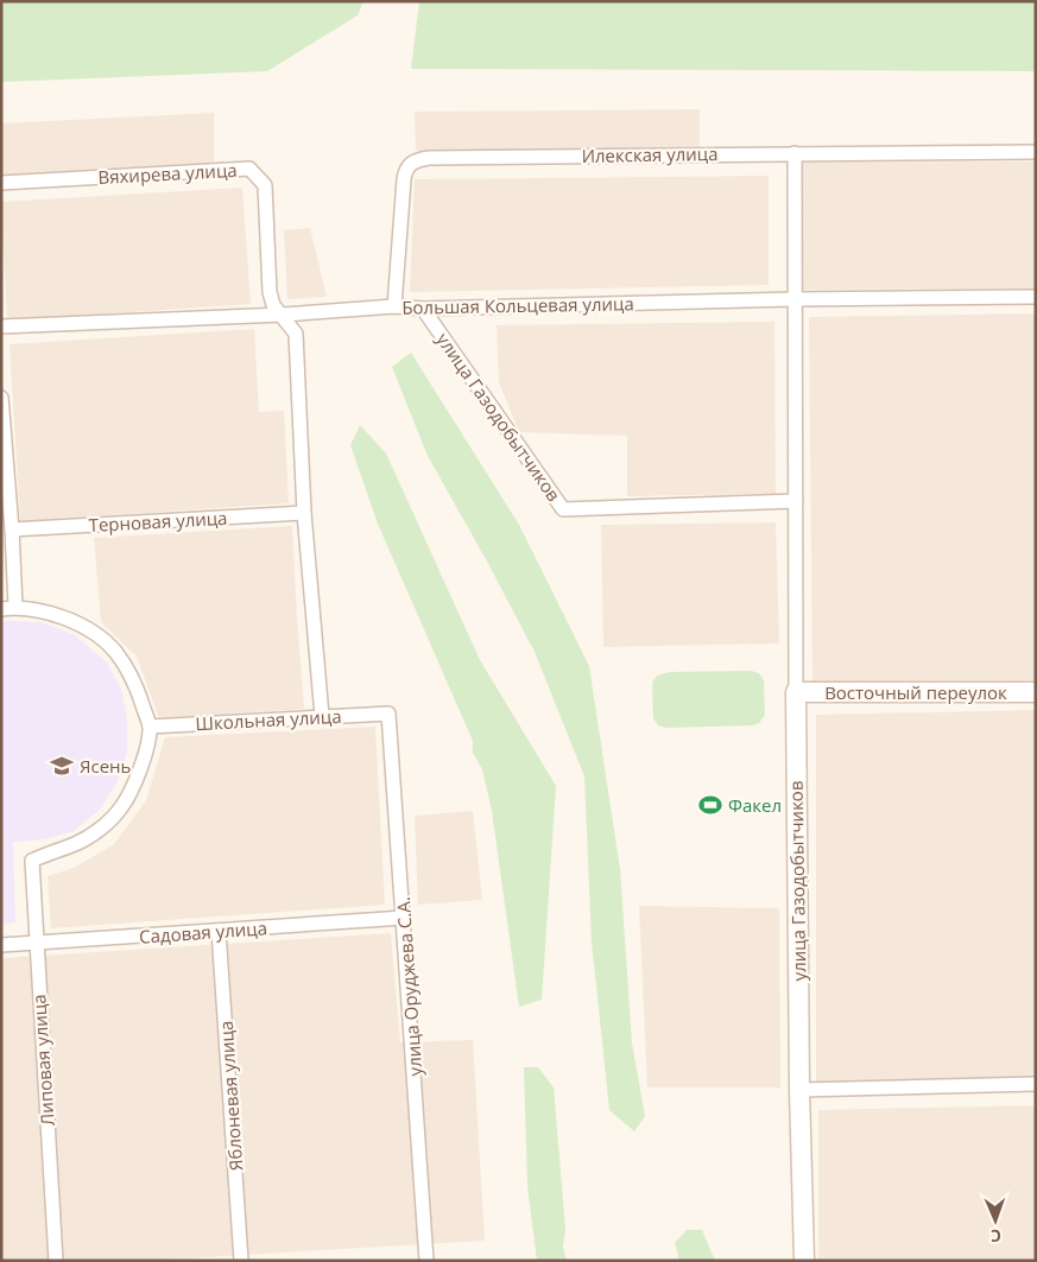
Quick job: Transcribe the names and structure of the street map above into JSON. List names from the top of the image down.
{
  "streets": {
    "street": [
      "Илекская улица",
      "Вяхирева улица",
      "Большая Кольцевая улица",
      "улица Газодобытчиков",
      "Терновая улица",
      "Восточный переулок",
      "Школьная улица",
      "Садовая улица",
      "улица Оруджева С.А.",
      "Липовая улица",
      "Яблоневая улица"
    ]
  },
  "crossings": [
    ["Илекская улица", "Большая Кольцевая улица"],
    ["Илекская улица", "улица Газодобытчиков"],
    ["Вяхирева улица", "Большая Кольцевая улица"],
    ["Большая Кольцевая улица", "улица Газодобытчиков"],
    ["улица Газодобытчиков", "Восточный переулок"],
    ["Школьная улица", "улица Оруджева С.А."],
    ["Школьная улица", "Липовая улица"],
    ["Садовая улица", "улица Оруджева С.А."],
    ["Садовая улица", "Липовая улица"],
    ["Садовая улица", "Яблоневая улица"]
  ],
  "places": {
    "school or university": ["Ясень"],
    "sports": ["Факел"]
  },
  "north": "bottom"
}
